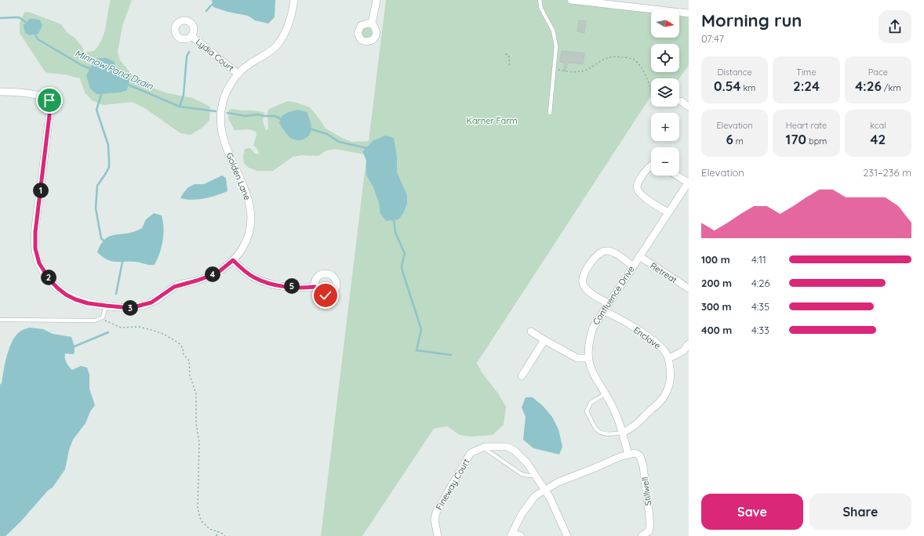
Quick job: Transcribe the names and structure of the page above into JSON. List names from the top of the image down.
{
  "streets": {
    "street": [
      "Lydia Court",
      "Golden Lane",
      "Retreat",
      "Confluence Drive",
      "Enclave",
      "Fineway Court",
      "Stillwell"
    ]
  },
  "crossings": [
    ["Lydia Court", "Golden Lane"],
    ["Retreat", "Confluence Drive"],
    ["Confluence Drive", "Enclave"],
    ["Confluence Drive", "Stillwell"]
  ],
  "water": ["Minnow Pond Drain"],
  "parks": ["Karner Farm"],
  "north": "right",
  "page": {
    "heading": ["Morning run", "07:47"],
    "map_buttons": ["+", "−"],
    "stats": [
      ["Distance", "0.54 km"],
      ["Time", "2:24"],
      ["Pace", "4:26 /km"],
      ["Elevation", "6 m"],
      ["Heart rate", "170 bpm"],
      ["kcal", "42"]
    ],
    "chart": ["Elevation", "231–236 m"],
    "pins": [
      "1",
      "4",
      "2",
      "5",
      "3"
    ],
    "list": [
      {
        "name": "100 m",
        "note": "4:11"
      },
      {
        "name": "200 m",
        "note": "4:26"
      },
      {
        "name": "300 m",
        "note": "4:35"
      },
      {
        "name": "400 m",
        "note": "4:33"
      }
    ],
    "buttons": ["Save", "Share"]
  }
}
